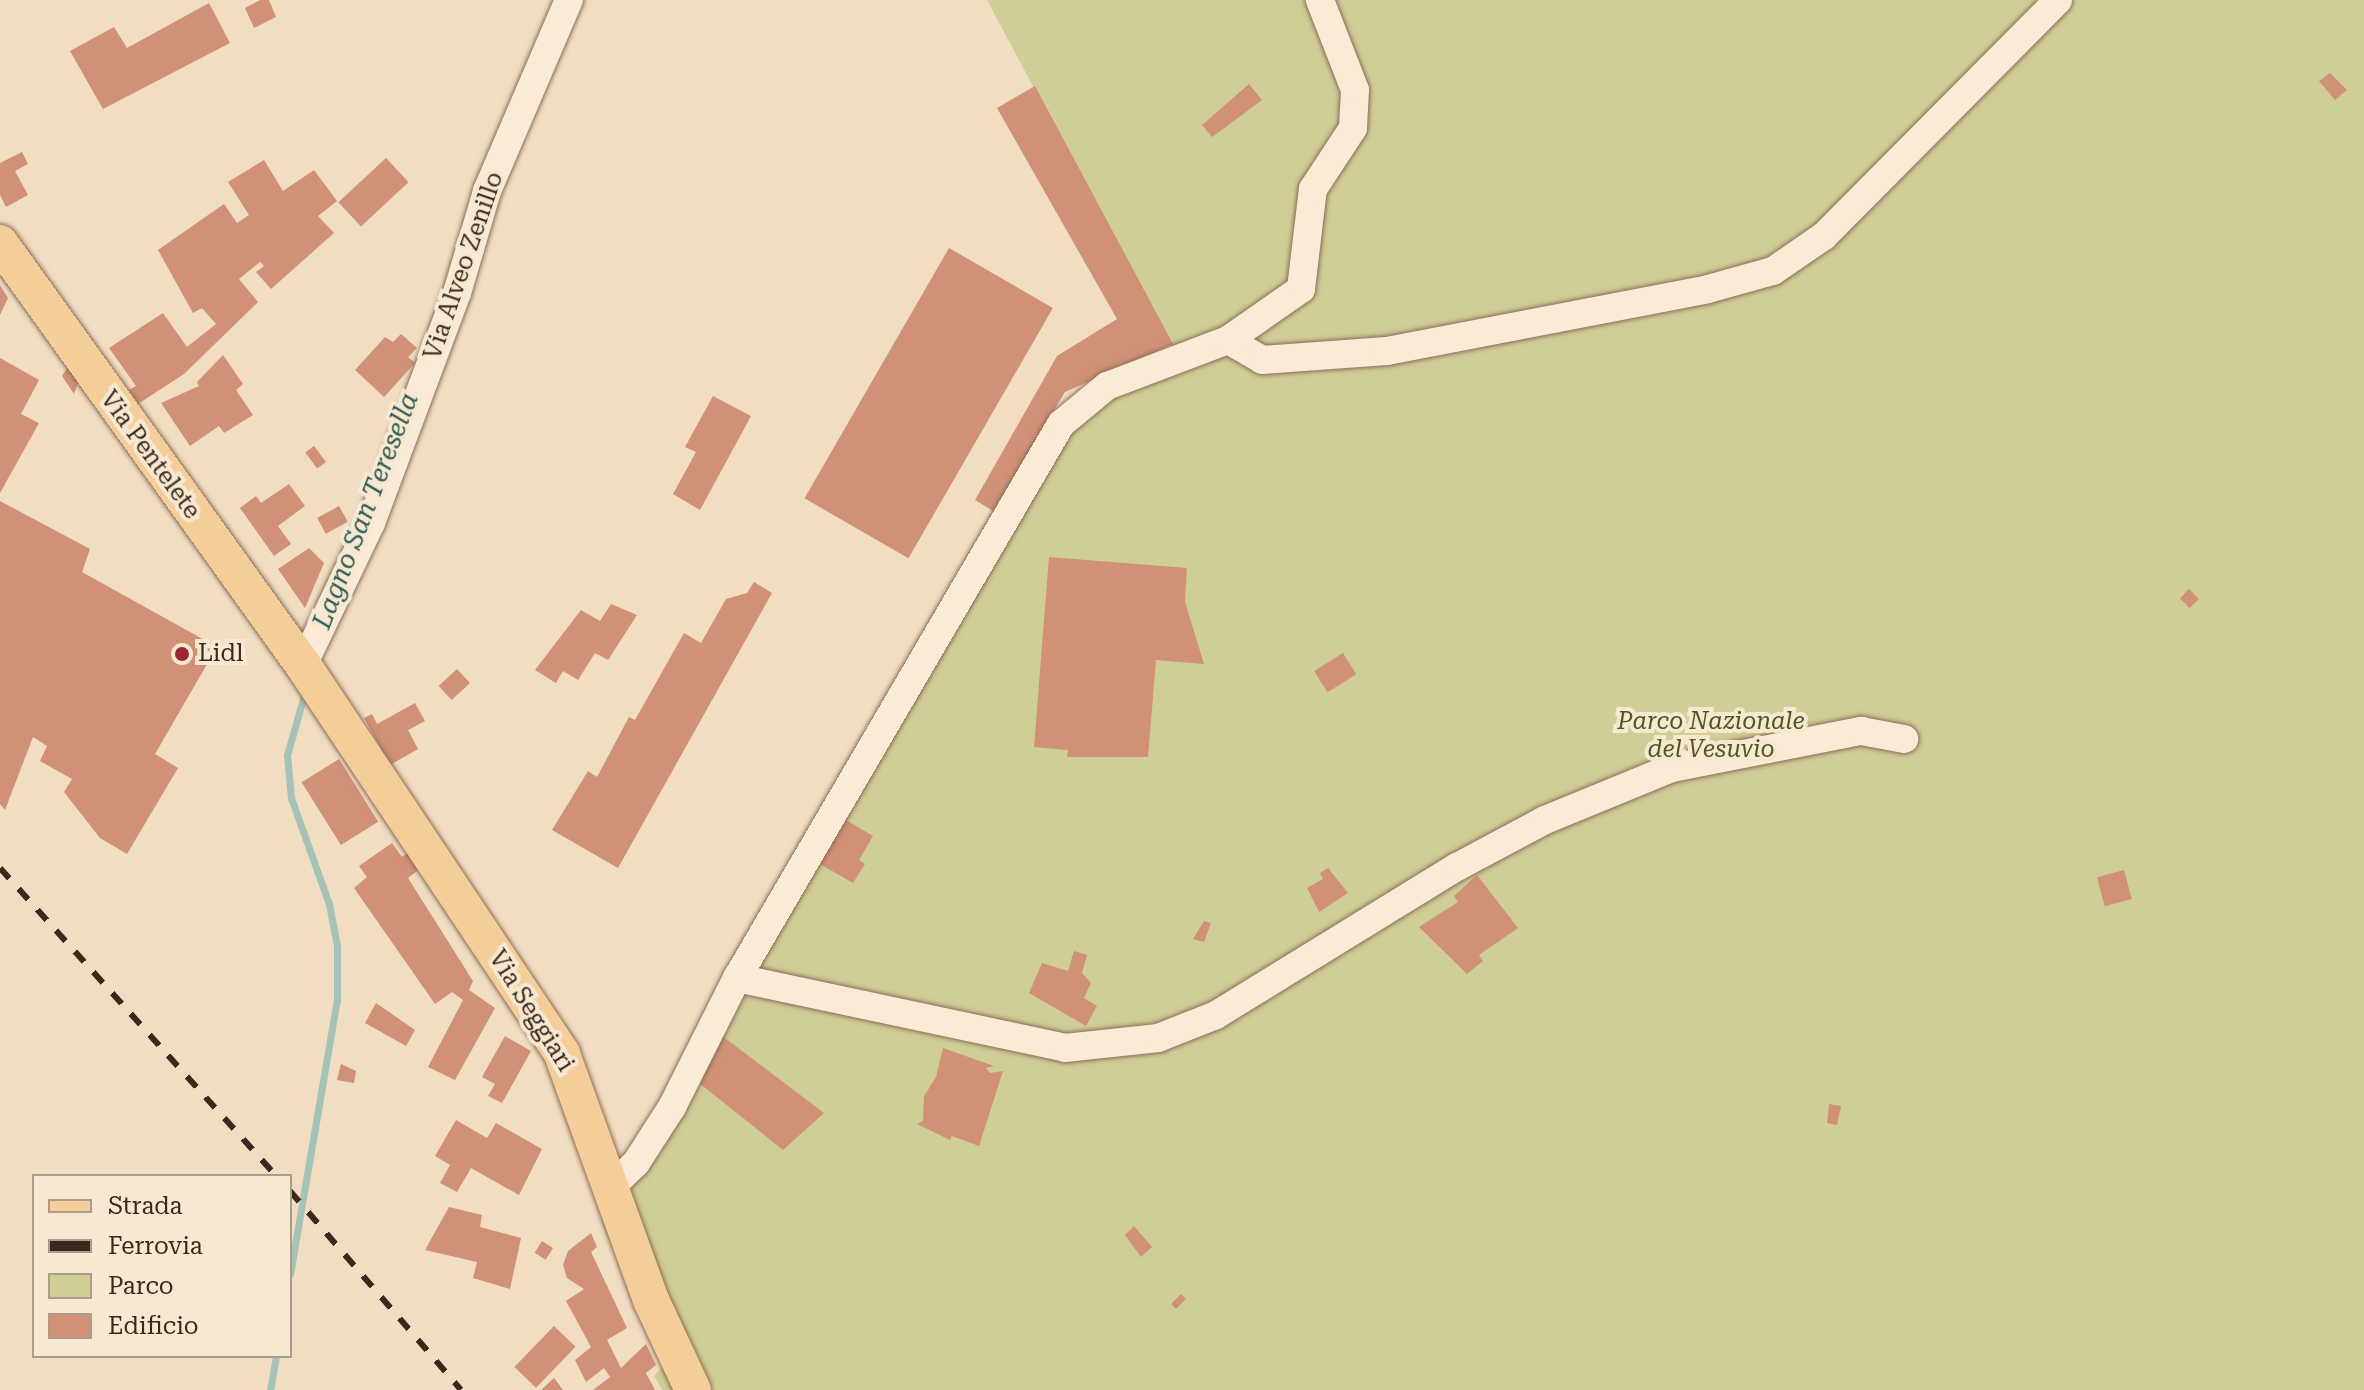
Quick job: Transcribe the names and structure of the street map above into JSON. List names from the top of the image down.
{
  "streets": {
    "main road": ["Via Pentelete", "Via Seggiari"],
    "street": ["Via Alveo Zenillo"]
  },
  "crossings": [
    ["Via Alveo Zenillo", "Via Pentelete"],
    ["Via Alveo Zenillo", "Via Seggiari"],
    ["Via Pentelete", "Via Seggiari"]
  ],
  "water": ["Lagno San Teresella"],
  "parks": ["Parco Nazionale del Vesuvio"],
  "places": ["Lidl"],
  "legend": [
    "Strada",
    "Ferrovia",
    "Parco",
    "Edificio"
  ]
}
